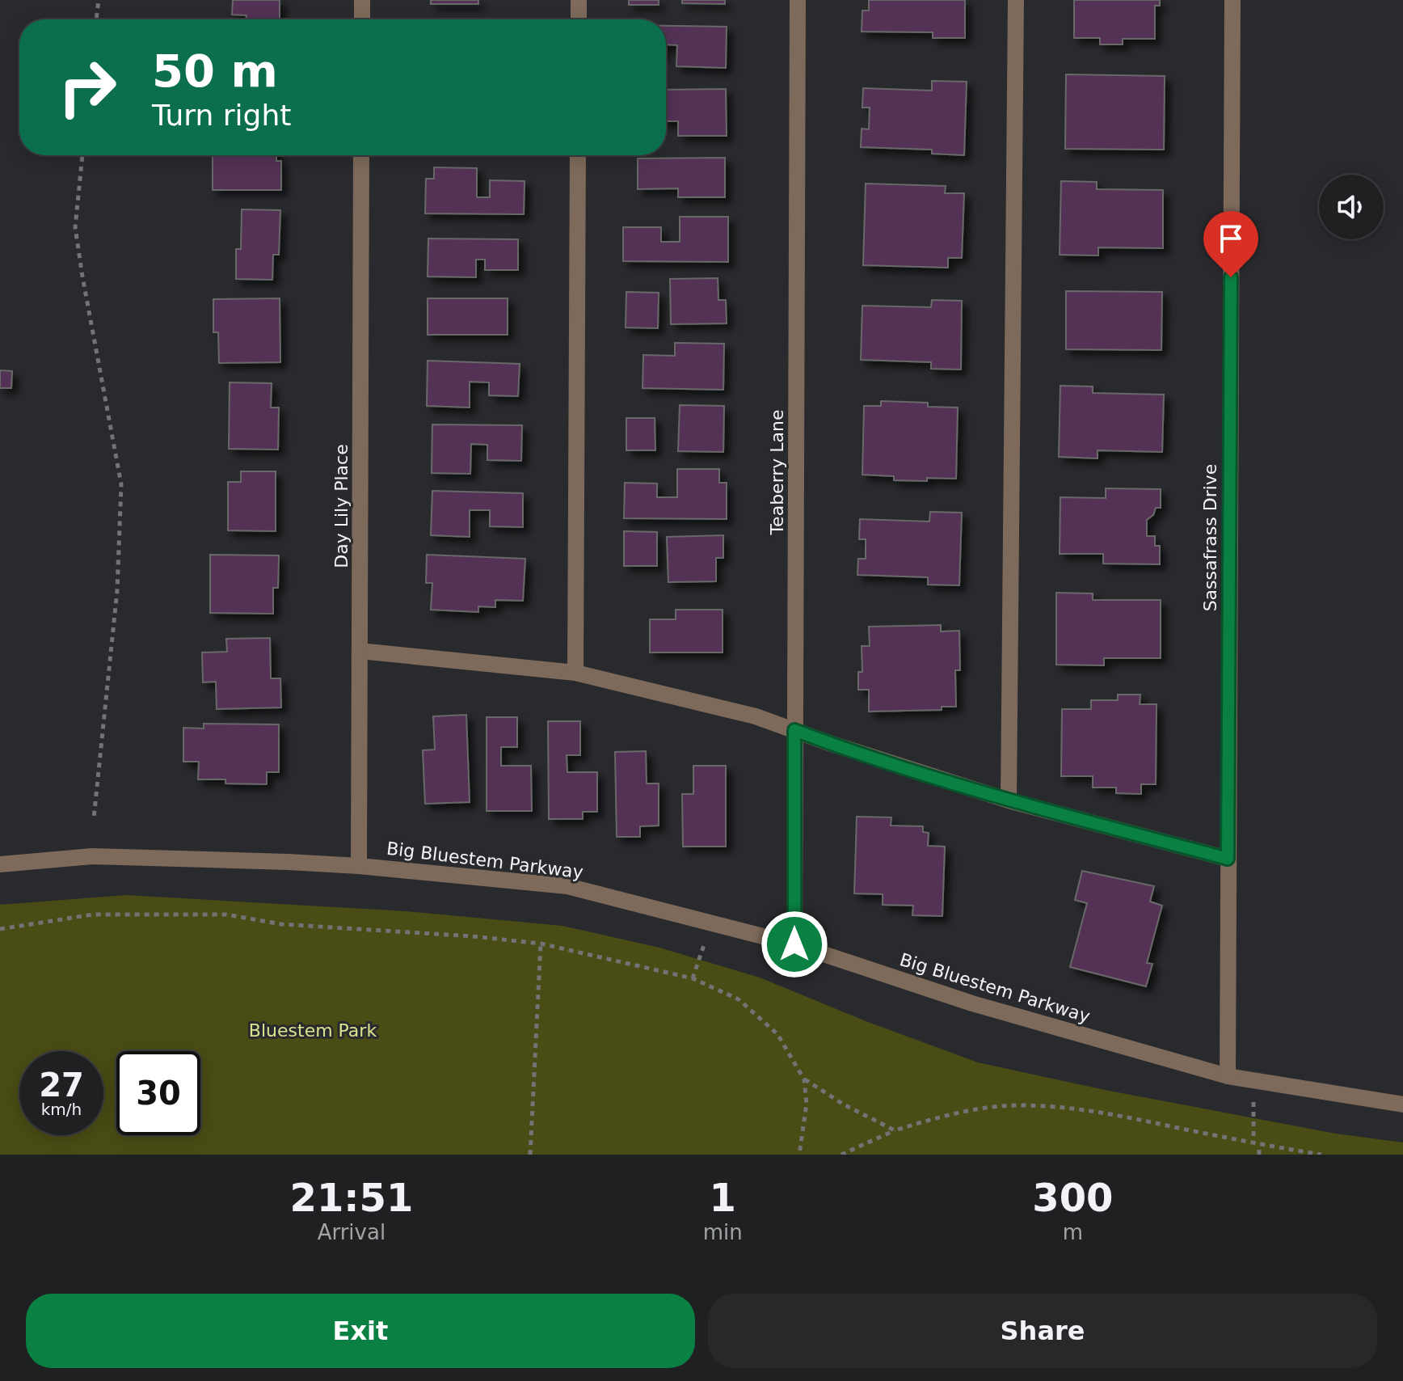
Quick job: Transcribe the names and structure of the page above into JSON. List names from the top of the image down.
{
  "streets": {
    "street": [
      "Teaberry Lane",
      "Day Lily Place",
      "Sassafrass Drive",
      "Big Bluestem Parkway"
    ]
  },
  "crossings": [
    ["Teaberry Lane", "Big Bluestem Parkway"],
    ["Day Lily Place", "Big Bluestem Parkway"],
    ["Sassafrass Drive", "Big Bluestem Parkway"]
  ],
  "parks": ["Bluestem Park"],
  "page": {
    "turn": ["50 m", "Turn right"],
    "speed": "27 km/h",
    "limit": "30",
    "eta": [
      "21:51",
      "Arrival",
      "1",
      "min",
      "300",
      "m"
    ],
    "buttons": ["Exit", "Share"]
  }
}
